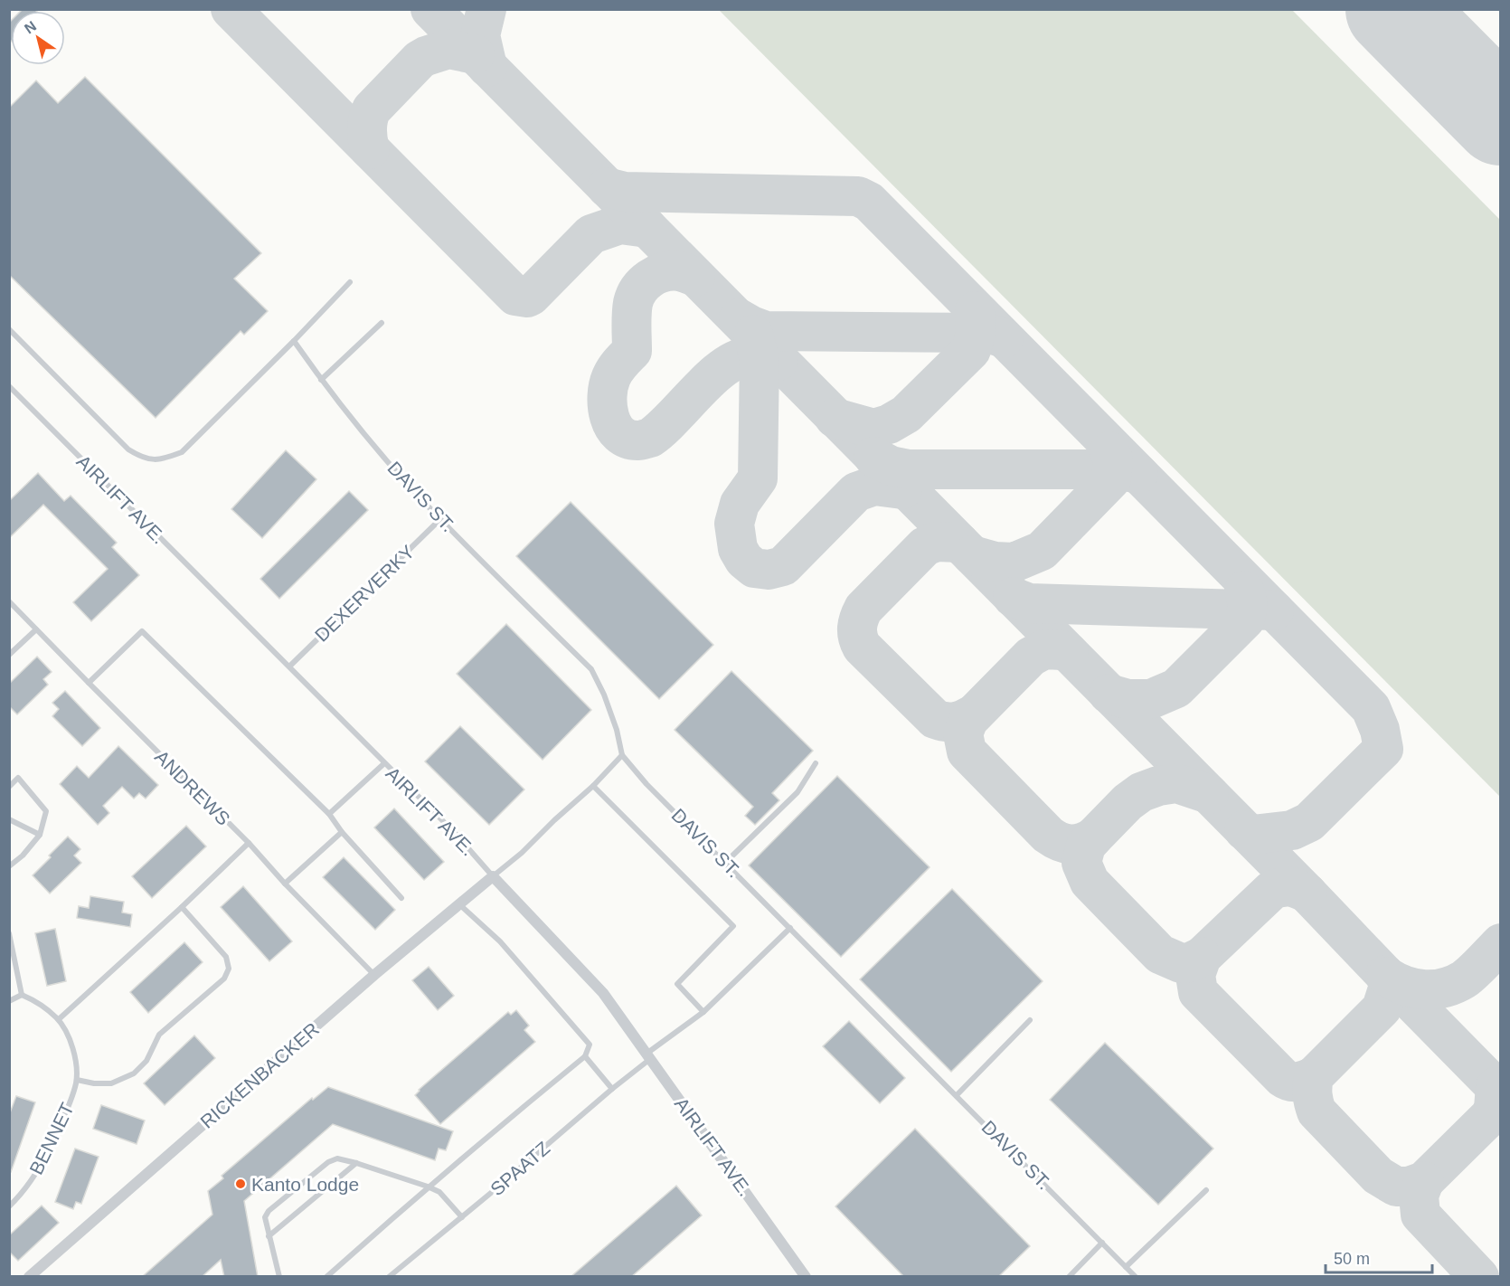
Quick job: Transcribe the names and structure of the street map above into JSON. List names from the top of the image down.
{
  "streets": {
    "street": ["AIRLIFT AVE.", "RICKENBACKER"],
    "lane": [
      "DAVIS ST.",
      "DEXERVERKY",
      "ANDREWS",
      "BENNET",
      "SPAATZ"
    ]
  },
  "crossings": [
    ["DAVIS ST.", "DEXERVERKY"],
    ["DAVIS ST.", "SPAATZ"],
    ["AIRLIFT AVE.", "DEXERVERKY"],
    ["AIRLIFT AVE.", "RICKENBACKER"],
    ["AIRLIFT AVE.", "SPAATZ"],
    ["ANDREWS", "RICKENBACKER"]
  ],
  "places": ["Kanto Lodge"],
  "scale_bar": "50 m",
  "north": "top left"
}
